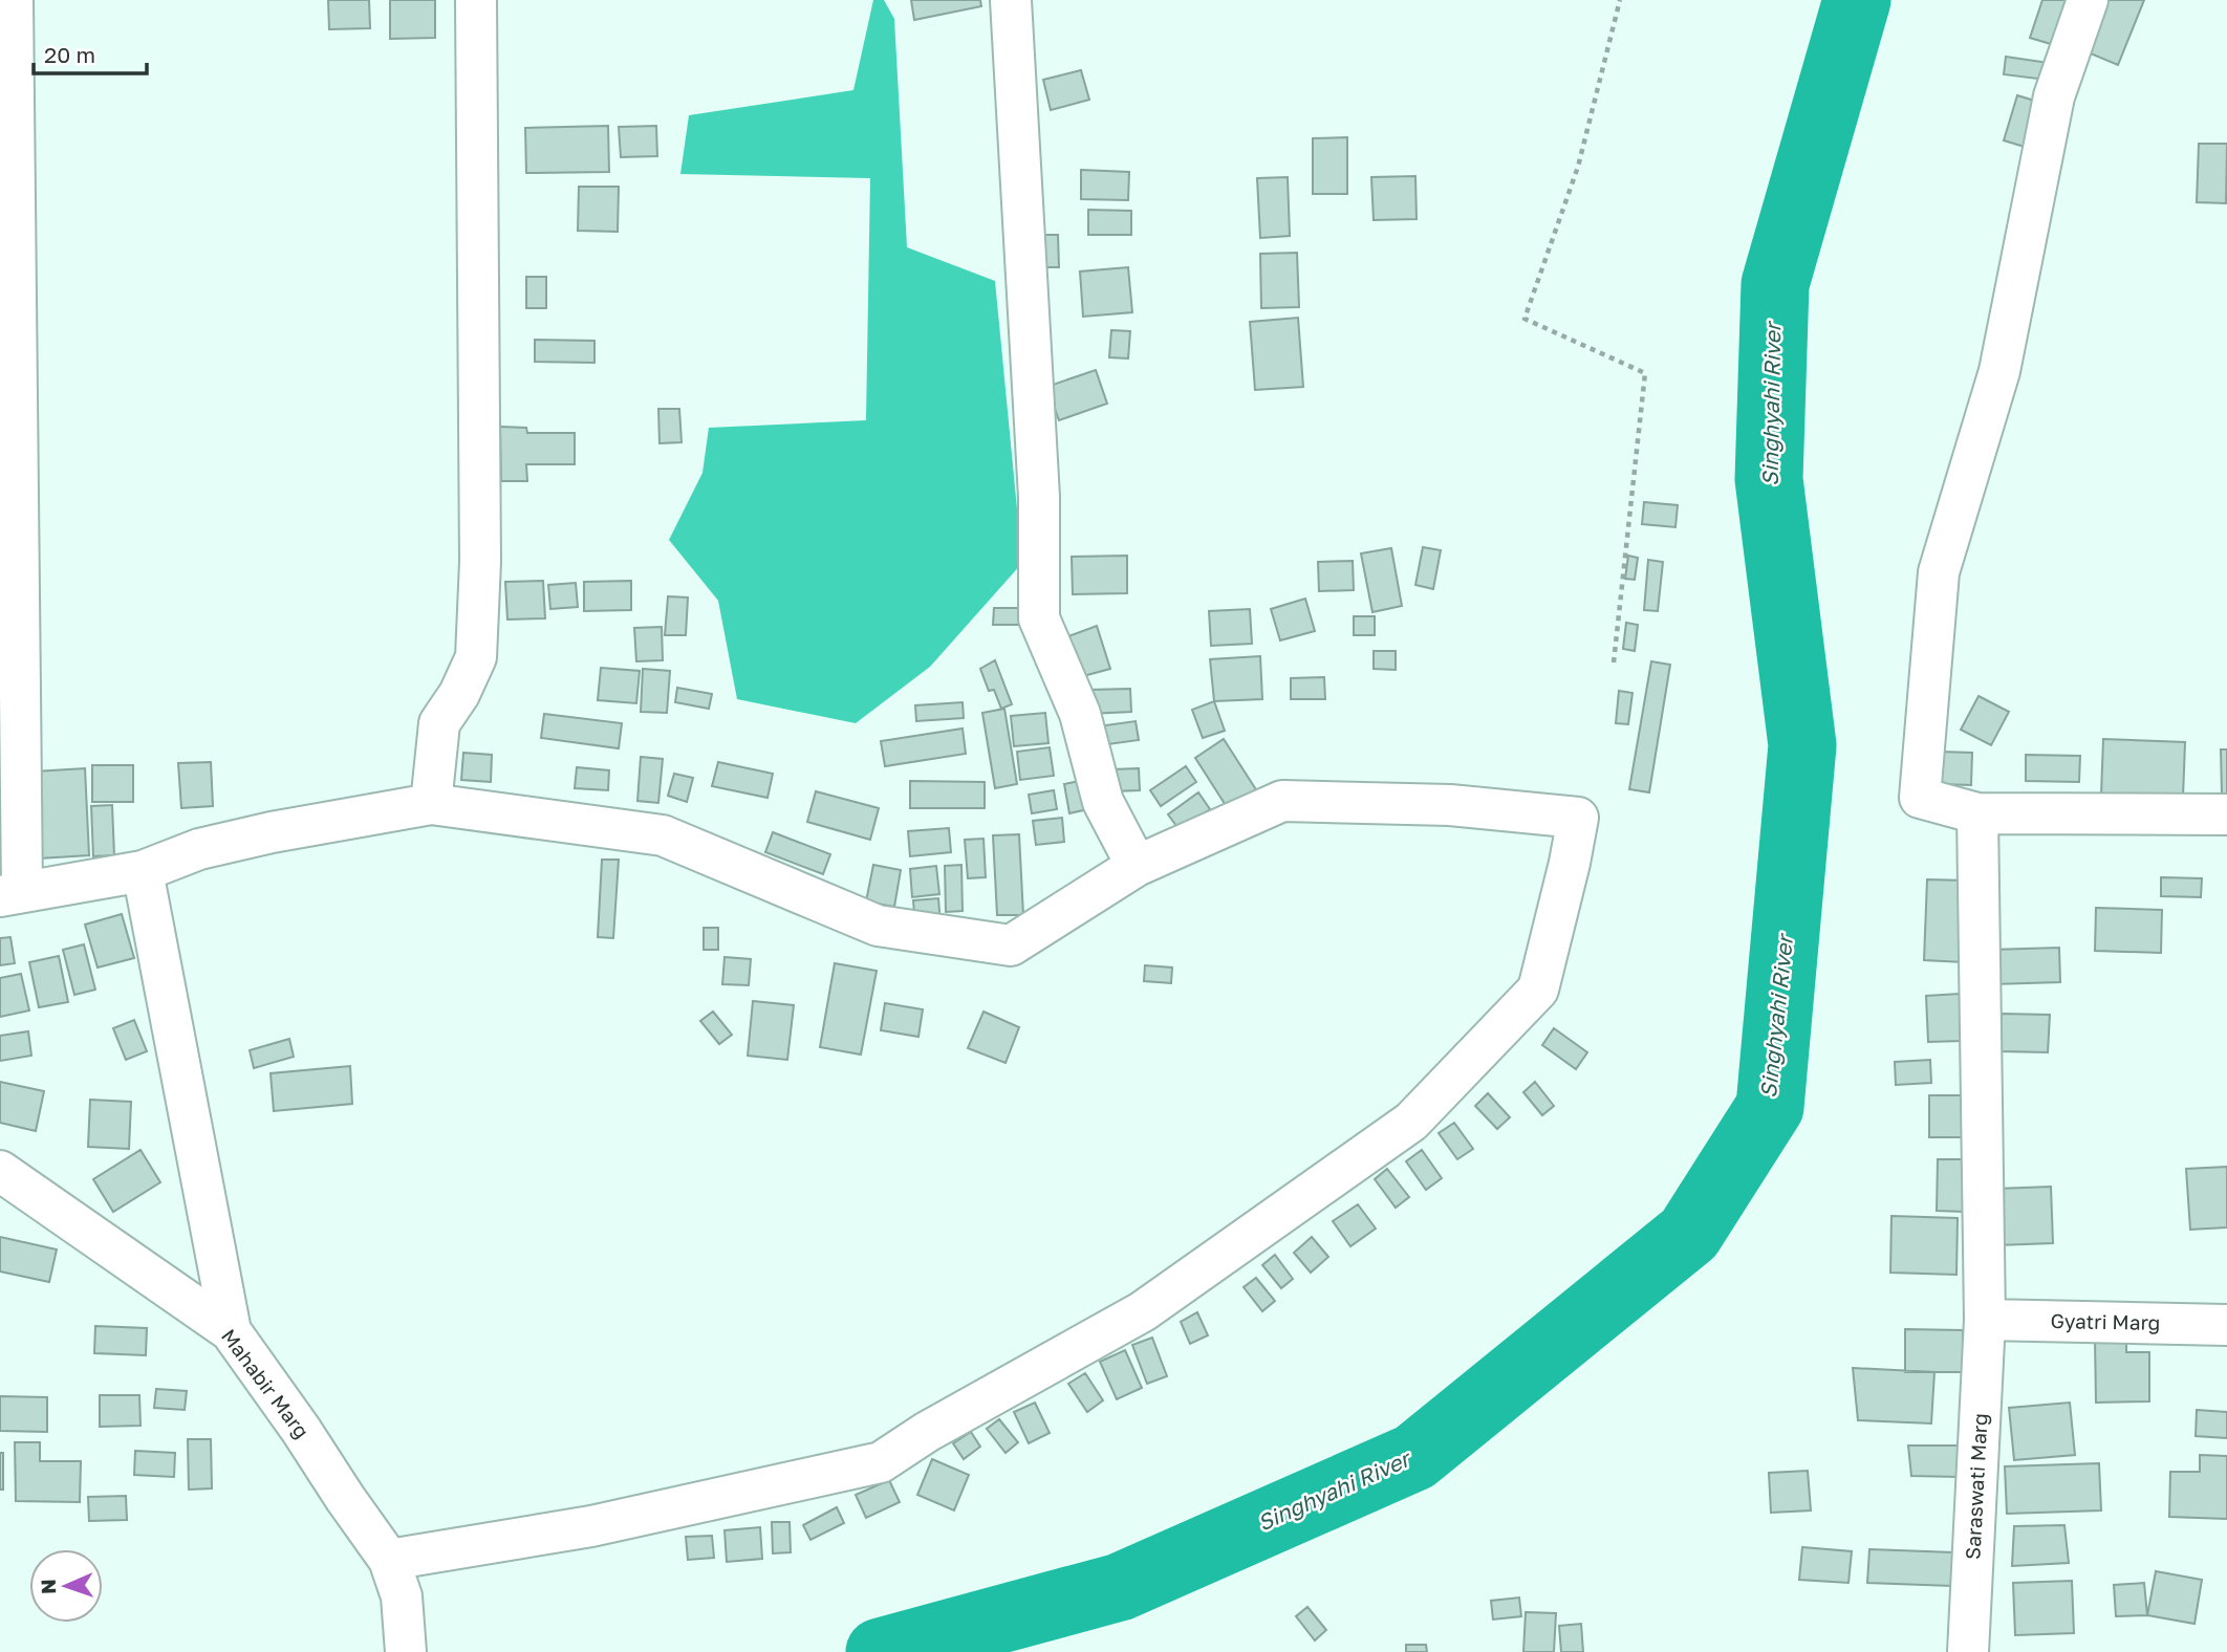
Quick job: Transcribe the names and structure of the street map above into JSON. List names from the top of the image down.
{
  "streets": {
    "street": ["Gyatri Marg", "Mahabir Marg", "Saraswati Marg"]
  },
  "crossings": [
    ["Gyatri Marg", "Saraswati Marg"]
  ],
  "water": ["Singhyahi River"],
  "scale_bar": "20 m",
  "north": "left"
}
